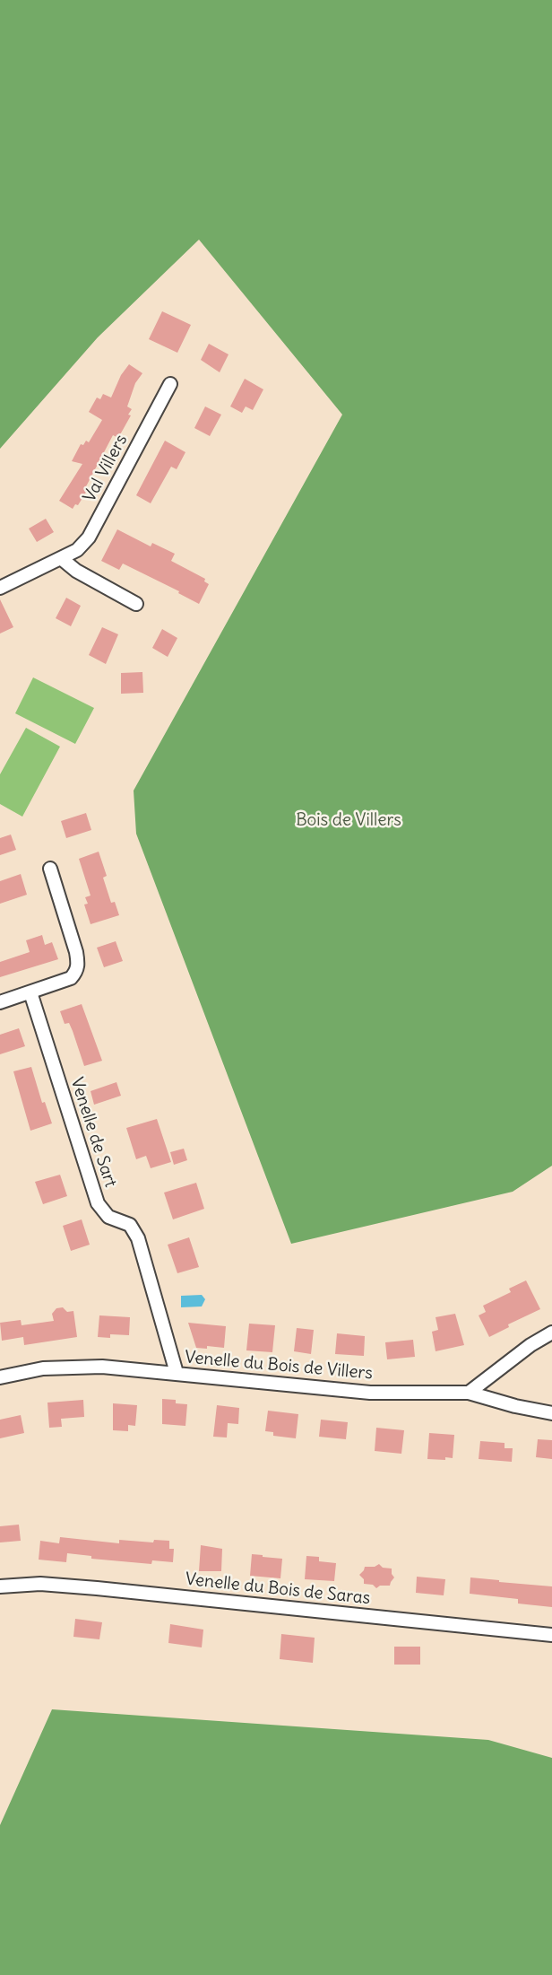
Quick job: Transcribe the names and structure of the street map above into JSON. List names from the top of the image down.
{
  "streets": {
    "street": [
      "Val Villers",
      "Venelle de Sart",
      "Venelle du Bois de Villers",
      "Venelle du Bois de Saras"
    ]
  },
  "crossings": [
    ["Venelle de Sart", "Venelle du Bois de Villers"]
  ],
  "parks": ["Bois de Villers"]
}
